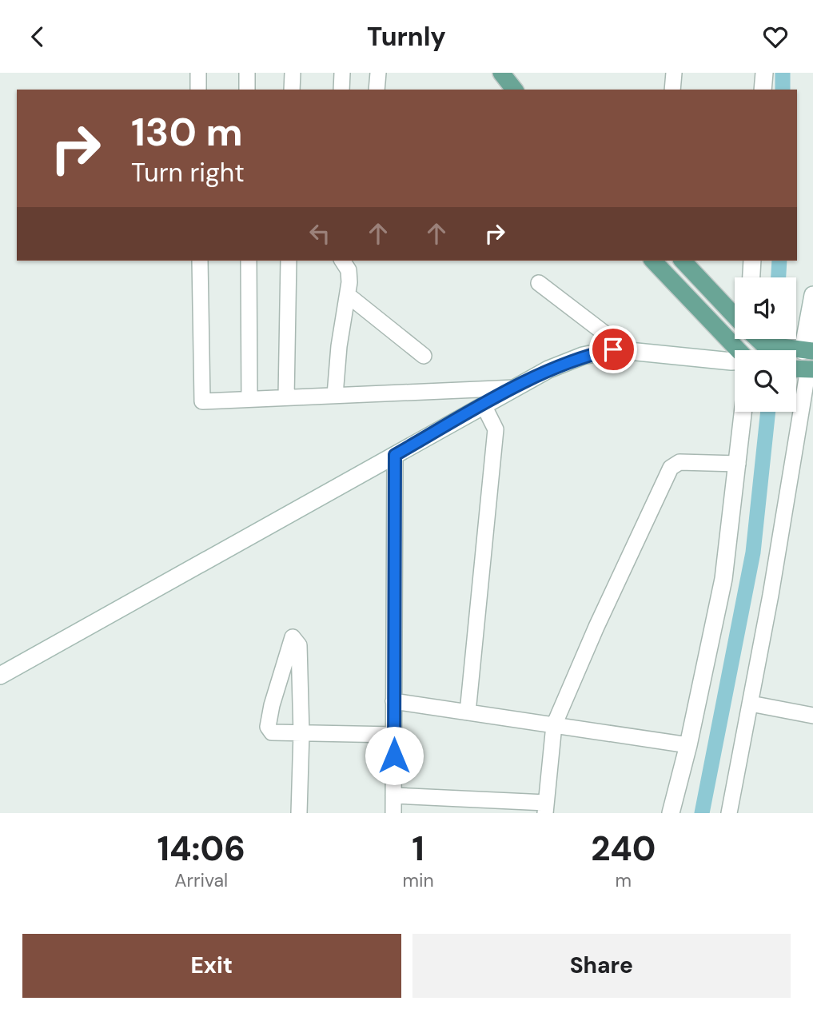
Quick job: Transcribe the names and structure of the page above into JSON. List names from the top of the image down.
{
  "page": {
    "header": "Turnly",
    "turn": ["130 m", "Turn right"],
    "eta": [
      "14:06",
      "Arrival",
      "1",
      "min",
      "240",
      "m"
    ],
    "buttons": ["Exit", "Share"]
  }
}
